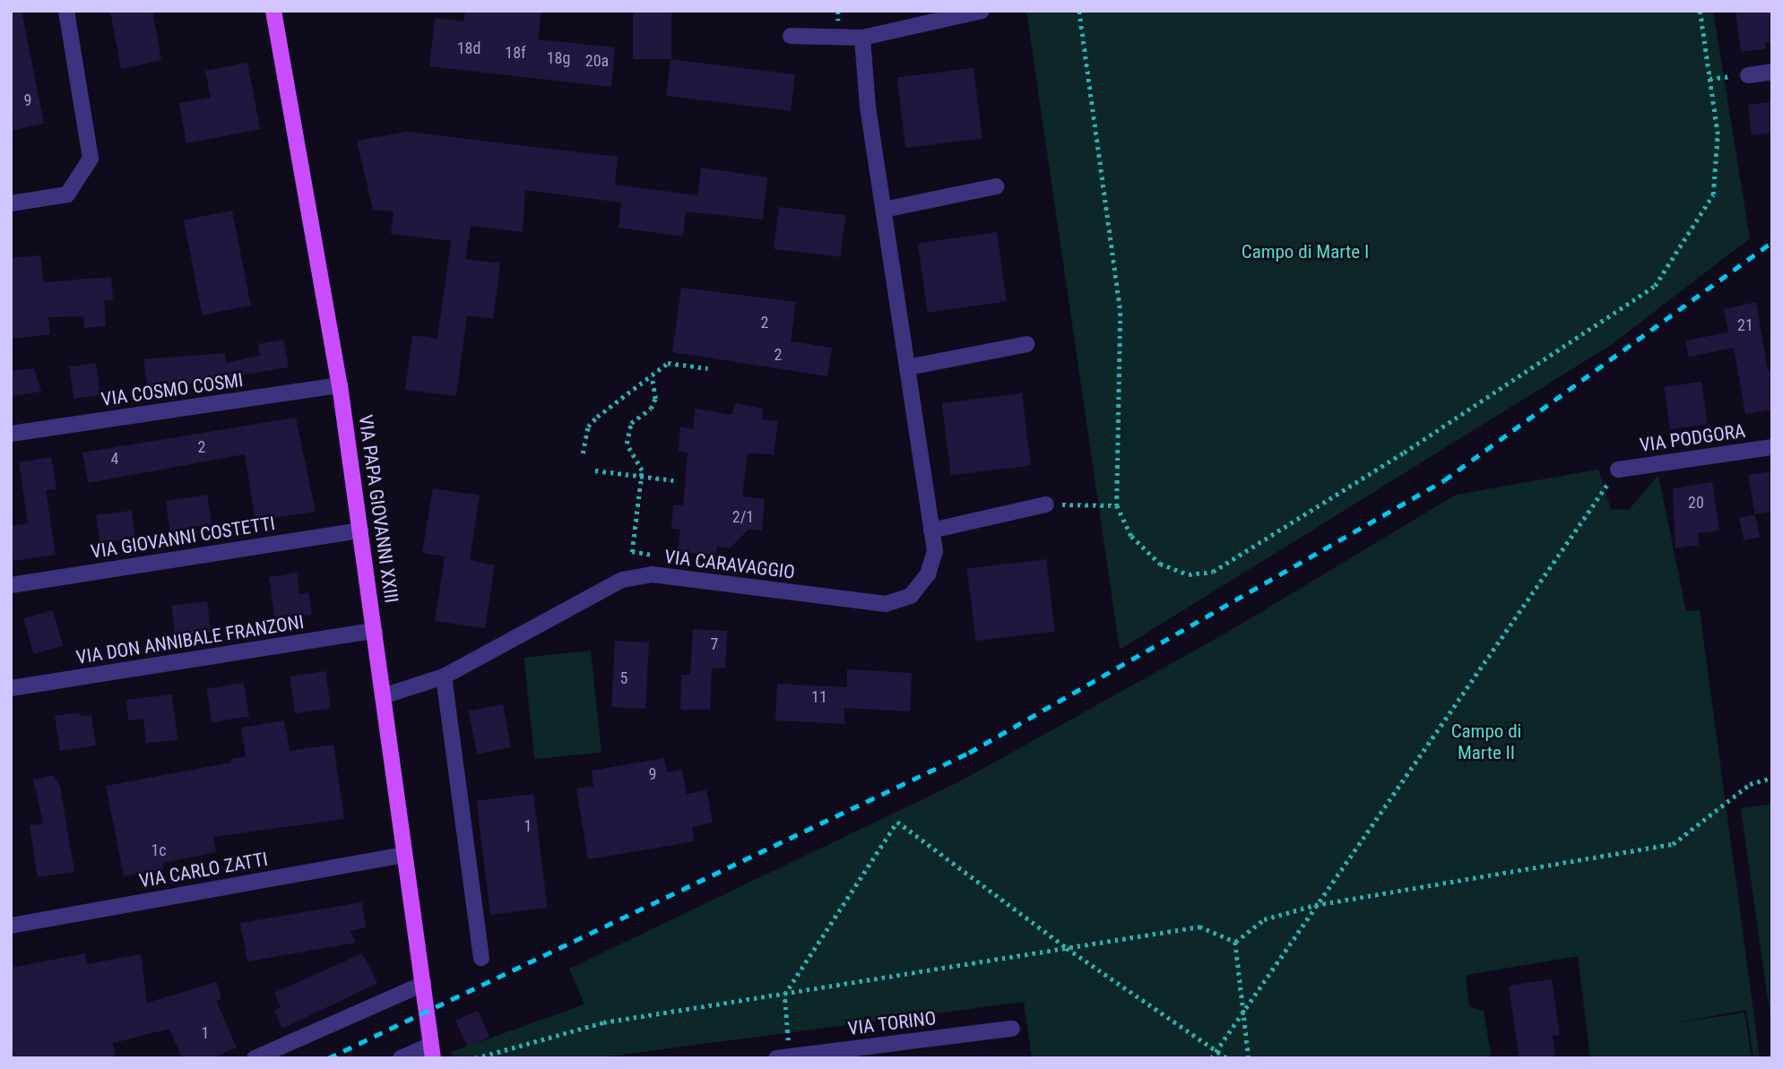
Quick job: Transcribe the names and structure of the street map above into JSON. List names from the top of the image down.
{
  "streets": {
    "main road": ["VIA PAPA GIOVANNI XXIII"],
    "street": [
      "VIA COSMO COSMI",
      "VIA PODGORA",
      "VIA GIOVANNI COSTETTI",
      "VIA CARAVAGGIO",
      "VIA DON ANNIBALE FRANZONI",
      "VIA CARLO ZATTI",
      "VIA TORINO"
    ]
  },
  "crossings": [
    ["VIA COSMO COSMI", "VIA PAPA GIOVANNI XXIII"],
    ["VIA PAPA GIOVANNI XXIII", "VIA GIOVANNI COSTETTI"],
    ["VIA PAPA GIOVANNI XXIII", "VIA CARAVAGGIO"],
    ["VIA PAPA GIOVANNI XXIII", "VIA DON ANNIBALE FRANZONI"],
    ["VIA PAPA GIOVANNI XXIII", "VIA CARLO ZATTI"]
  ],
  "parks": ["Campo di Marte I", "Campo di Marte II"],
  "house_numbers": [
    "18d",
    "18f",
    "18g",
    "20a",
    "9",
    "2",
    "21",
    "2",
    "2",
    "4",
    "20",
    "2/1",
    "7",
    "5",
    "11",
    "9",
    "1",
    "1c",
    "1"
  ]
}
